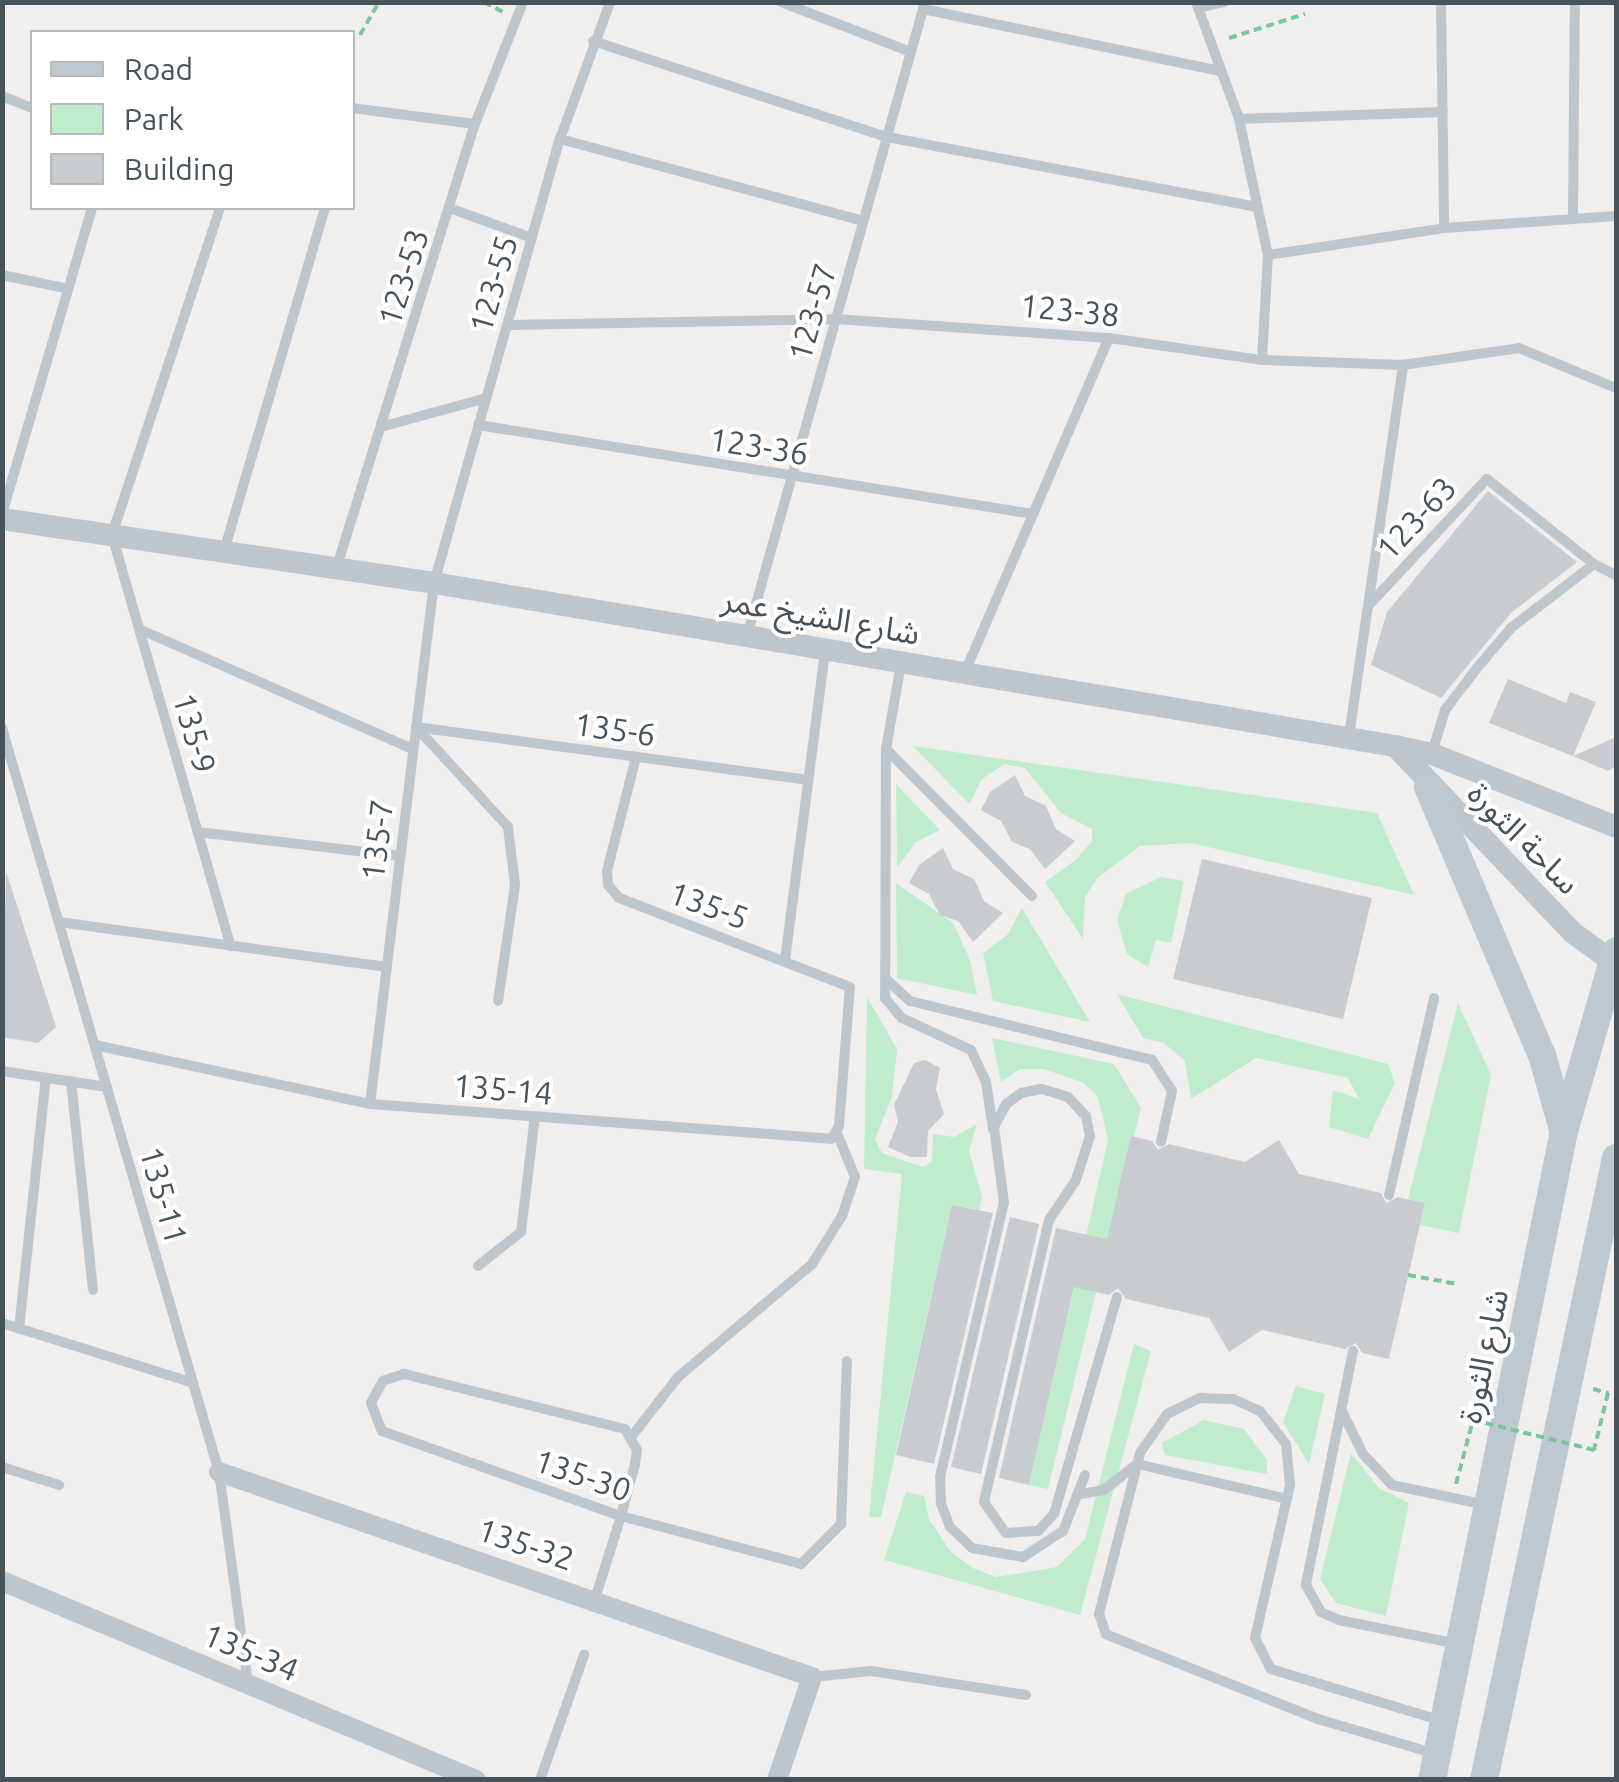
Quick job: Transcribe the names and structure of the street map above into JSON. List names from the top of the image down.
{
  "streets": {
    "main road": ["شارع الثورة"],
    "street": [
      "شارع الشيخ عمر",
      "ساحة الثورة",
      "135-32",
      "135-34"
    ],
    "lane": [
      "123-53",
      "123-55",
      "123-38",
      "123-57",
      "123-36",
      "123-63",
      "135-6",
      "135-9",
      "135-7",
      "135-5",
      "135-14",
      "135-11",
      "135-30"
    ]
  },
  "crossings": [
    ["123-53", "شارع الشيخ عمر"],
    ["123-55", "123-38"],
    ["123-55", "123-36"],
    ["123-55", "شارع الشيخ عمر"],
    ["123-55", "135-7"],
    ["123-38", "123-57"],
    ["123-57", "123-36"],
    ["123-57", "شارع الشيخ عمر"],
    ["123-63", "شارع الشيخ عمر"],
    ["شارع الشيخ عمر", "135-9"],
    ["شارع الشيخ عمر", "ساحة الثورة"],
    ["شارع الشيخ عمر", "135-7"],
    ["135-6", "135-7"],
    ["135-6", "135-5"],
    ["ساحة الثورة", "شارع الثورة"],
    ["135-7", "135-14"],
    ["135-5", "135-14"],
    ["135-14", "135-11"],
    ["135-11", "135-32"],
    ["135-11", "135-34"]
  ],
  "legend": ["Road", "Park", "Building"]
}
